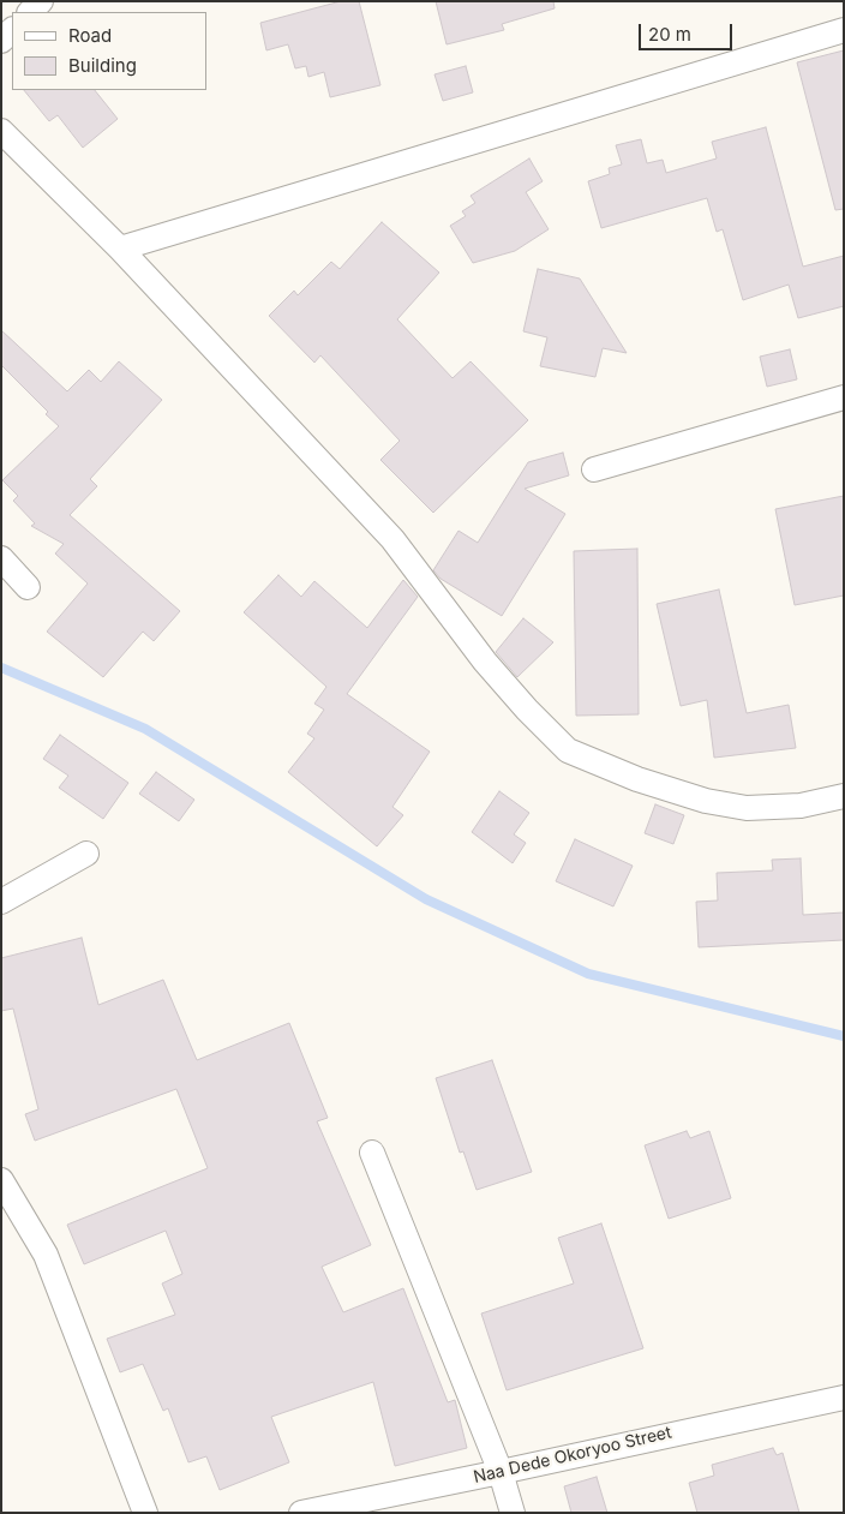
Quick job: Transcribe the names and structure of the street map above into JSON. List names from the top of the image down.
{
  "streets": {
    "street": ["Naa Dede Okoryoo Street"]
  },
  "legend": ["Road", "Building"],
  "scale_bar": "20 m"
}
